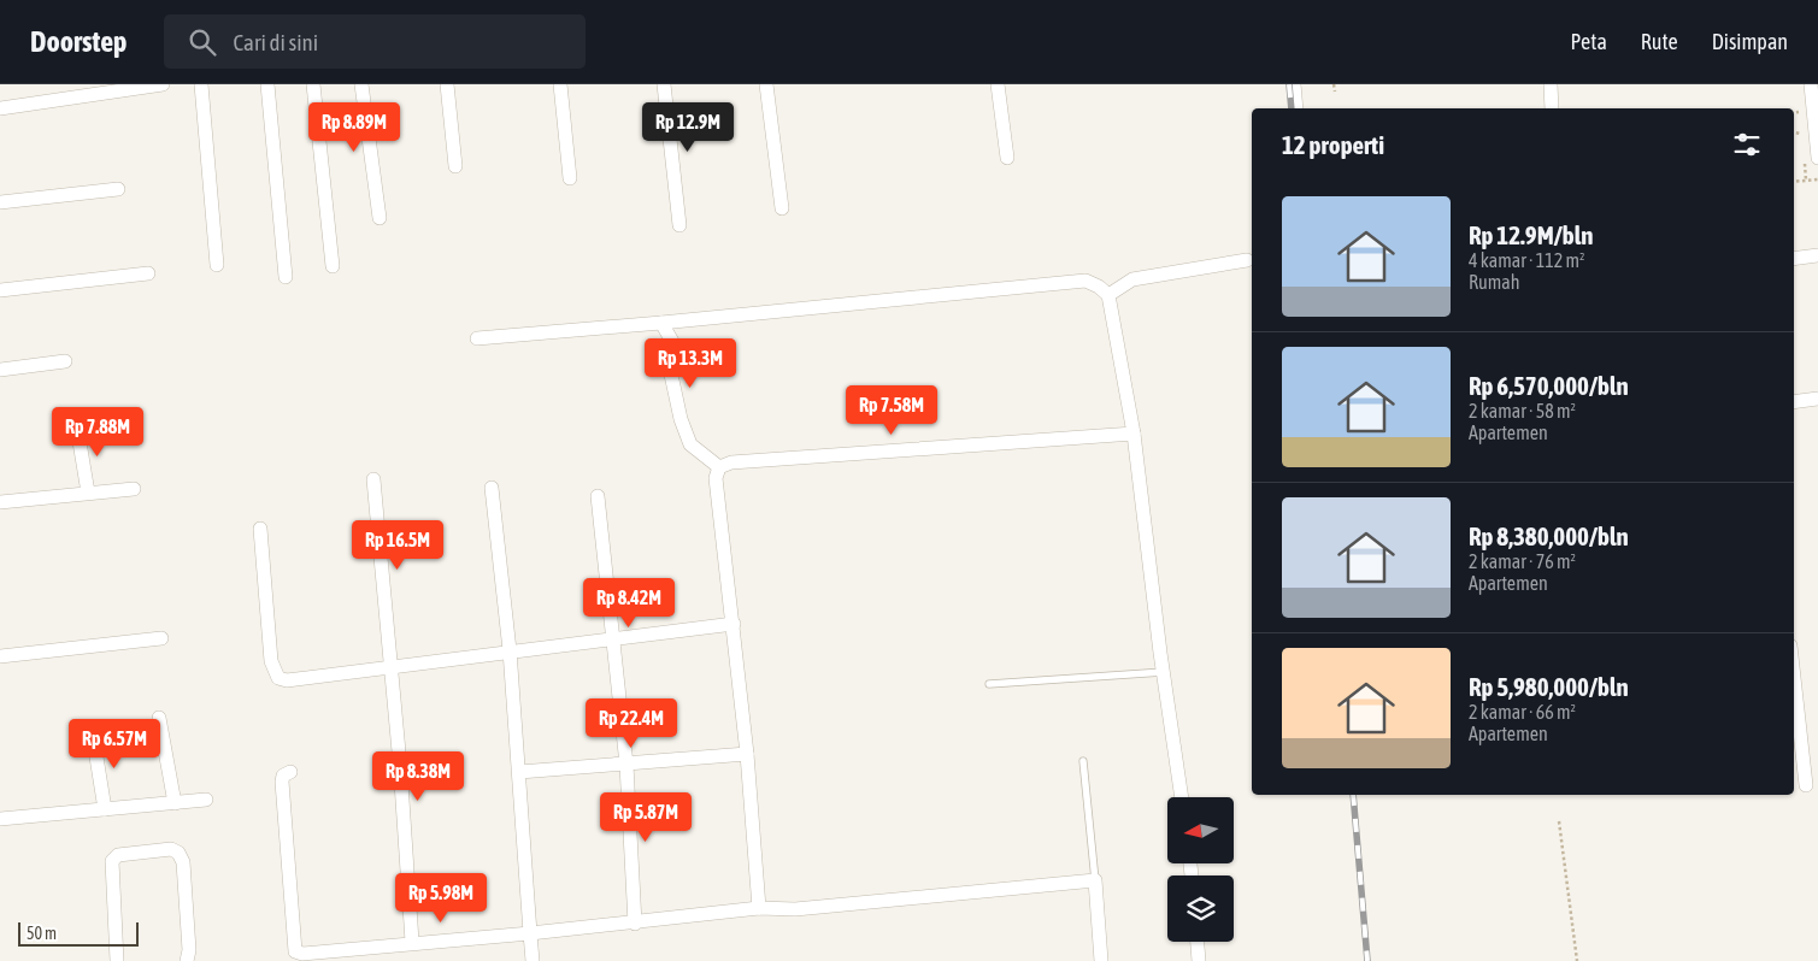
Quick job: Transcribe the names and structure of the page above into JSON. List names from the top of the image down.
{
  "scale_bar": "50 m",
  "north": "left",
  "page": {
    "header": "Doorstep",
    "search": "Cari di sini",
    "nav": ["Peta", "Rute", "Disimpan"],
    "price": [
      "Rp 8.89M",
      "Rp 12.9M",
      "Rp 13.3M",
      "Rp 7.58M",
      "Rp 7.88M",
      "Rp 16.5M",
      "Rp 8.42M",
      "Rp 22.4M",
      "Rp 6.57M",
      "Rp 8.38M",
      "Rp 5.87M",
      "Rp 5.98M"
    ],
    "heading": "12 properti",
    "list": [
      {
        "name": "Rp 12.9M/bln",
        "note": "4 kamar · 112 m² · Rumah"
      },
      {
        "name": "Rp 6,570,000/bln",
        "note": "2 kamar · 58 m² · Apartemen"
      },
      {
        "name": "Rp 8,380,000/bln",
        "note": "2 kamar · 76 m² · Apartemen"
      },
      {
        "name": "Rp 5,980,000/bln",
        "note": "2 kamar · 66 m² · Apartemen"
      }
    ],
    "scale": "50 m"
  }
}
